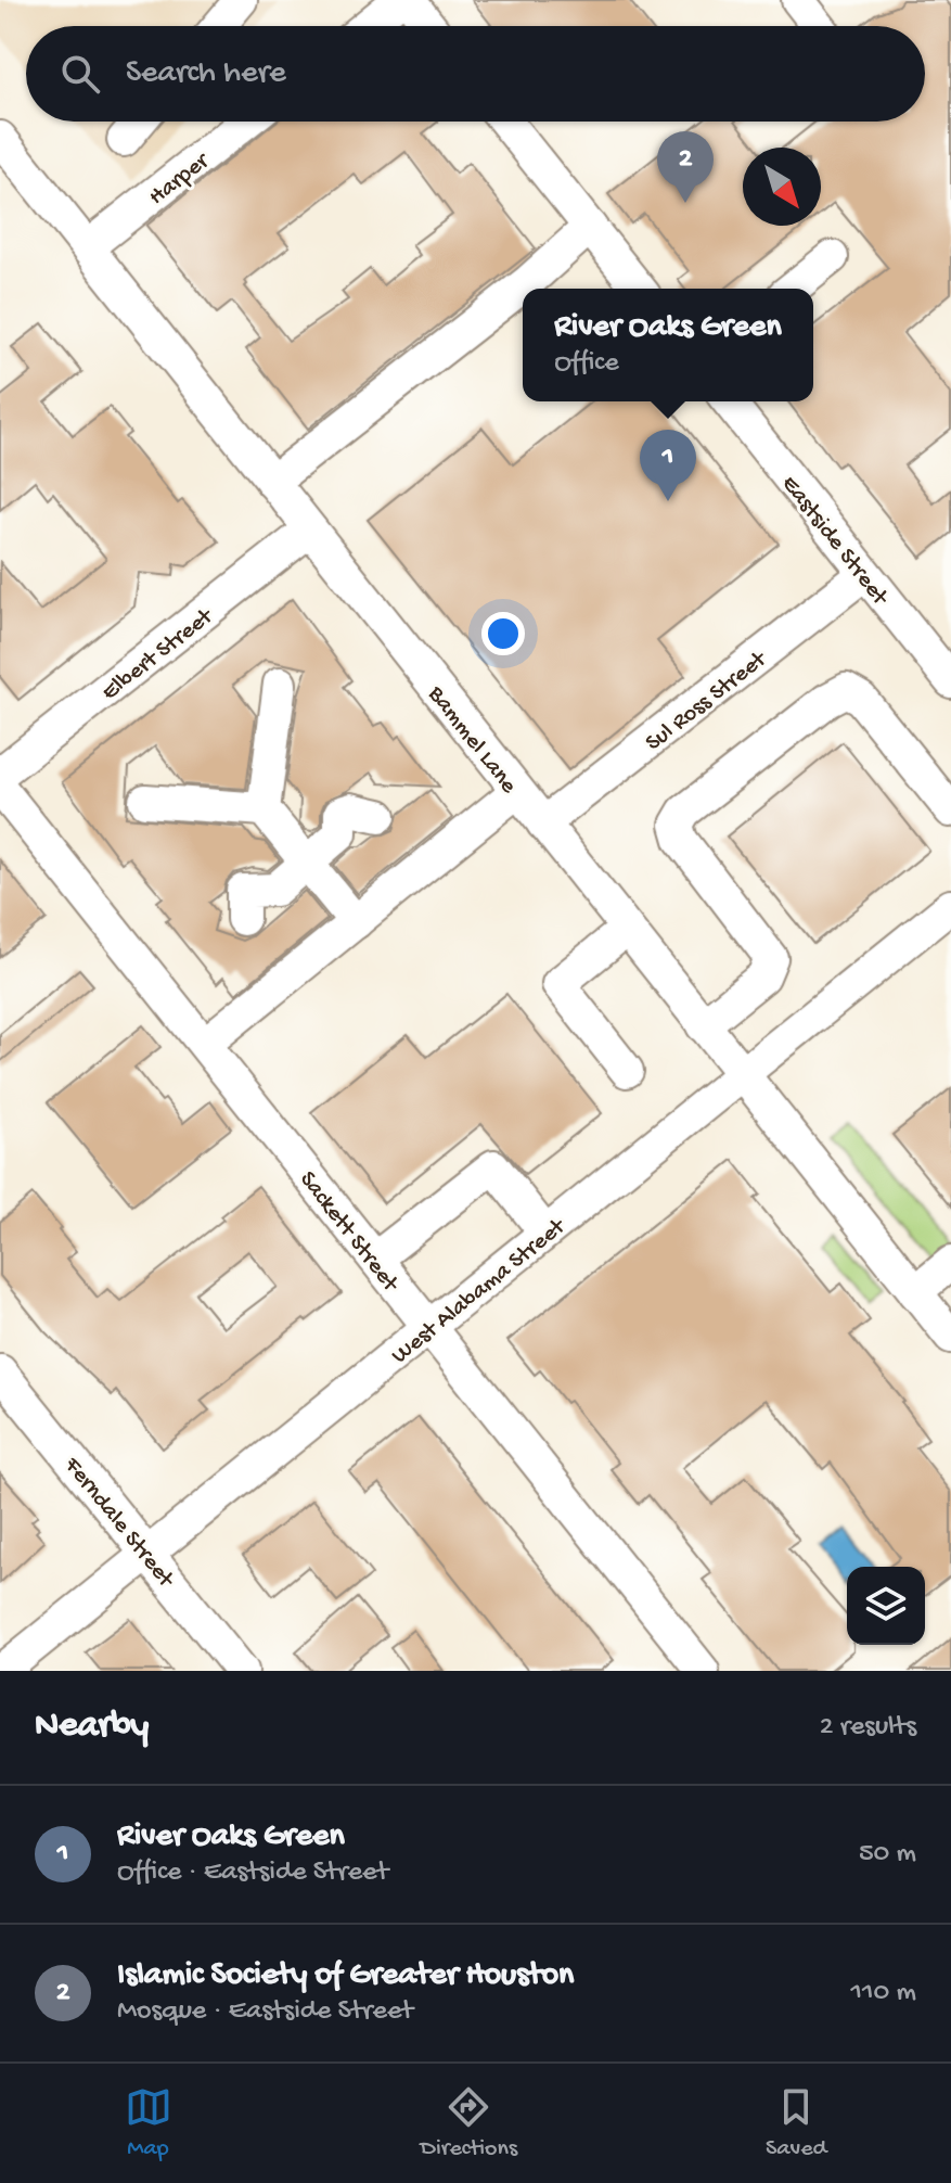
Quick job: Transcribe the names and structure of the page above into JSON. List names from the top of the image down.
{
  "streets": {
    "street": [
      "Harper",
      "Eastside Street",
      "Elbert Street",
      "Sul Ross Street",
      "Bammel Lane",
      "Sackett Street",
      "West Alabama Street",
      "Ferndale Street"
    ]
  },
  "crossings": [
    ["Harper", "Bammel Lane"],
    ["Eastside Street", "Sul Ross Street"],
    ["Elbert Street", "Bammel Lane"],
    ["Sul Ross Street", "Bammel Lane"],
    ["Bammel Lane", "West Alabama Street"],
    ["Sackett Street", "West Alabama Street"],
    ["West Alabama Street", "Ferndale Street"]
  ],
  "north": "bottom right",
  "page": {
    "search": "Search here",
    "pins": ["2", "1"],
    "popup": ["River Oaks Green", "Office"],
    "heading": ["Nearby", "2 results"],
    "list": [
      {
        "mark": "1",
        "name": "River Oaks Green",
        "note": "Office · Eastside Street",
        "value": "50 m"
      },
      {
        "mark": "2",
        "name": "Islamic Society of Greater Houston",
        "note": "Mosque · Eastside Street",
        "value": "110 m"
      }
    ],
    "nav": ["Map", "Directions", "Saved"]
  }
}
